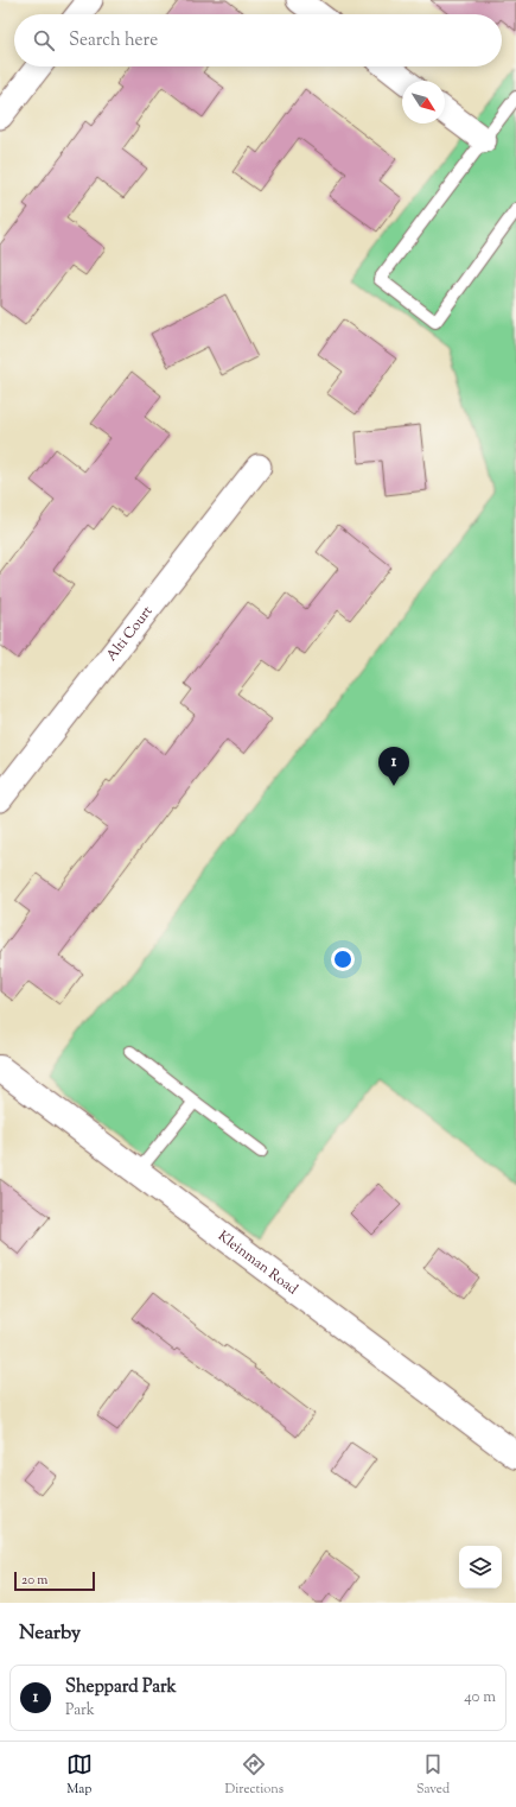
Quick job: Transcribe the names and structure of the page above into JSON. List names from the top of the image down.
{
  "streets": {
    "street": ["Alti Court", "Kleinman Road"]
  },
  "scale_bar": "20 m",
  "north": "bottom right",
  "page": {
    "search": "Search here",
    "pins": "1",
    "scale": "20 m",
    "heading": "Nearby",
    "list": [
      {
        "mark": "1",
        "name": "Sheppard Park",
        "note": "Park",
        "value": "40 m"
      }
    ],
    "nav": ["Map", "Directions", "Saved"]
  }
}
